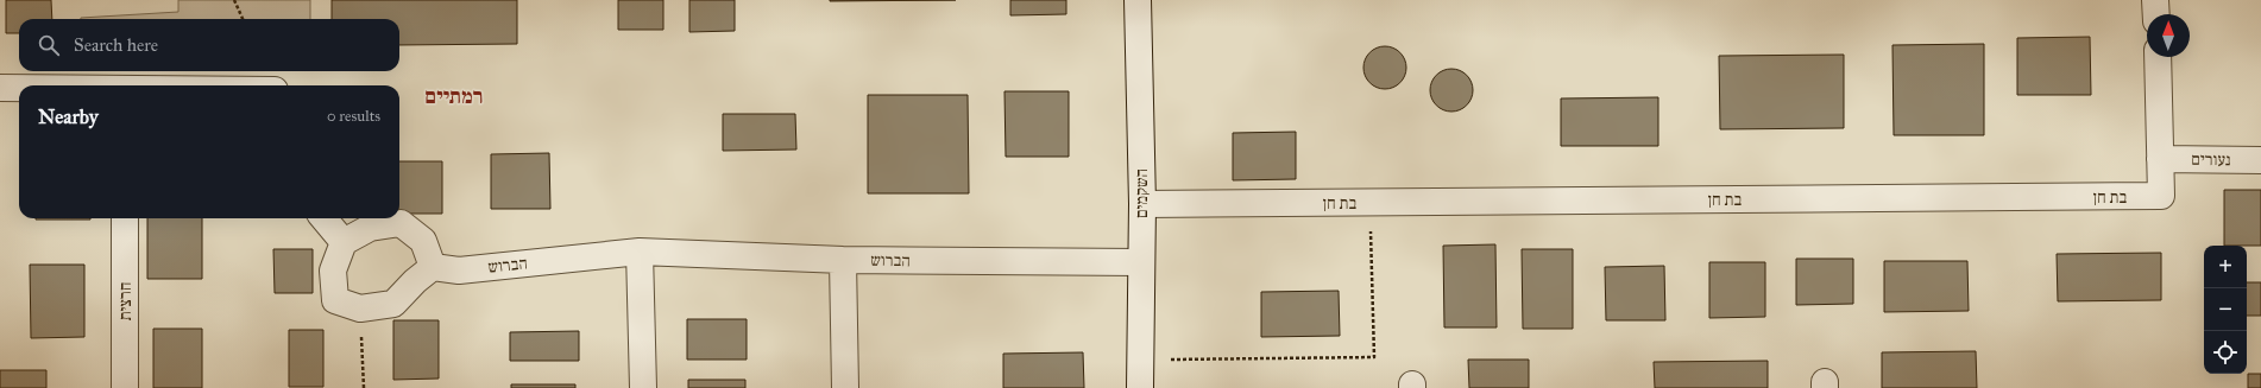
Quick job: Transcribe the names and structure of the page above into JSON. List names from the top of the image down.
{
  "streets": {
    "street": [
      "נעורים",
      "השקמים",
      "בת חן",
      "הברוש",
      "חרצית"
    ]
  },
  "crossings": [
    ["נעורים", "בת חן"],
    ["השקמים", "בת חן"],
    ["השקמים", "הברוש"]
  ],
  "districts": ["רמתיים"],
  "north": "top",
  "page": {
    "search": "Search here",
    "heading": ["Nearby", "0 results"],
    "map_buttons": ["+", "−"]
  }
}
